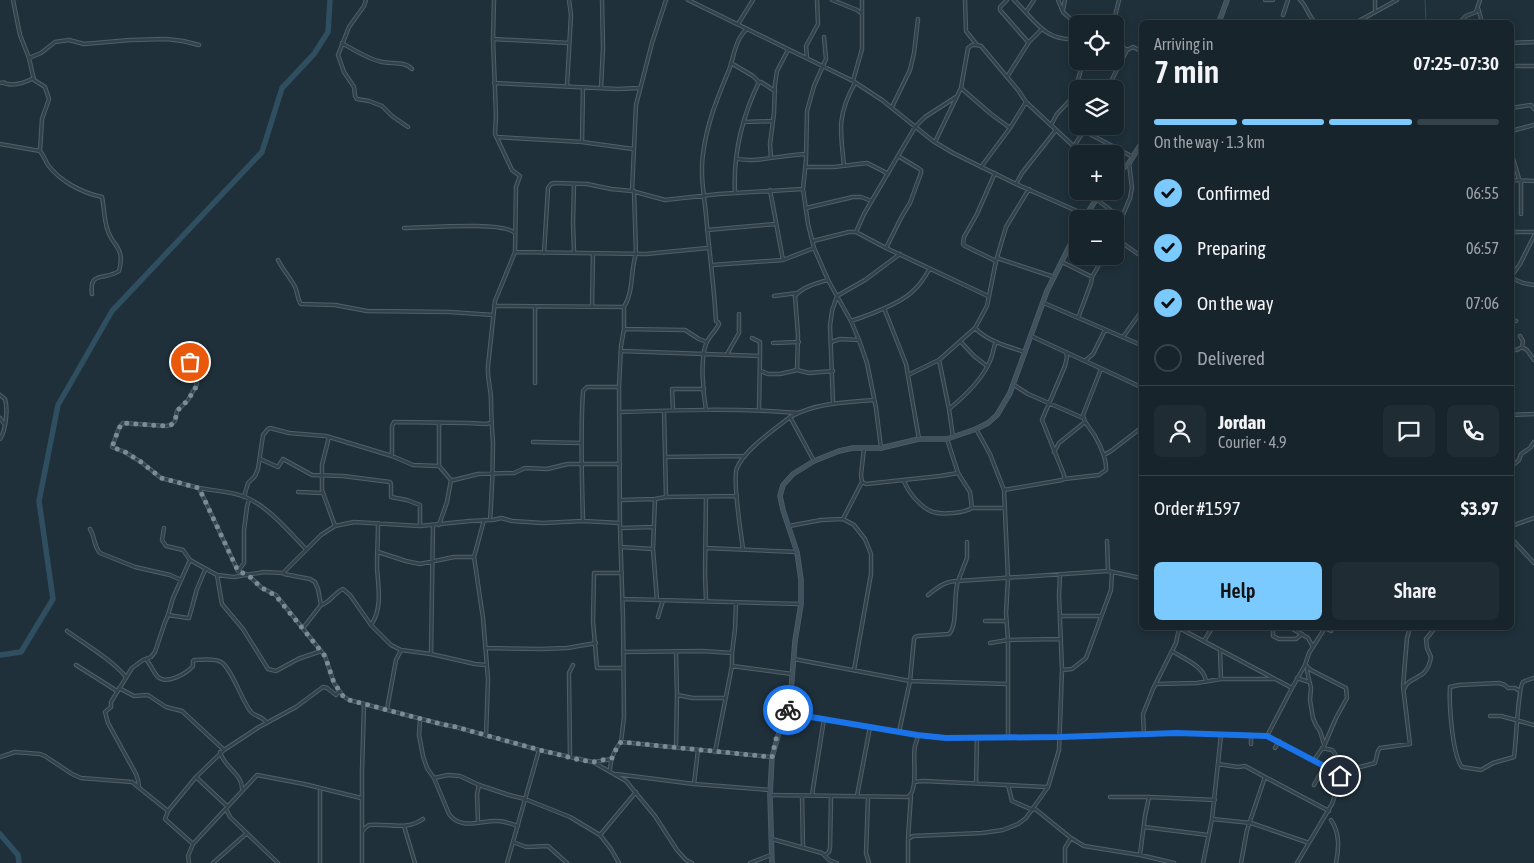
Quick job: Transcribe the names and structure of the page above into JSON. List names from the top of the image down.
{
  "page": {
    "map_buttons": ["+", "−"],
    "heading": ["7 min", "Arriving in", "07:25–07:30"],
    "panel": [
      "Jordan",
      "Courier · 4.9",
      "Order #1597",
      "$3.97"
    ],
    "bar": "On the way · 1.3 km",
    "list": [
      ["Confirmed", "06:55"],
      ["Preparing", "06:57"],
      ["On the way", "07:06"],
      "Delivered"
    ],
    "buttons": ["Help", "Share"]
  }
}
